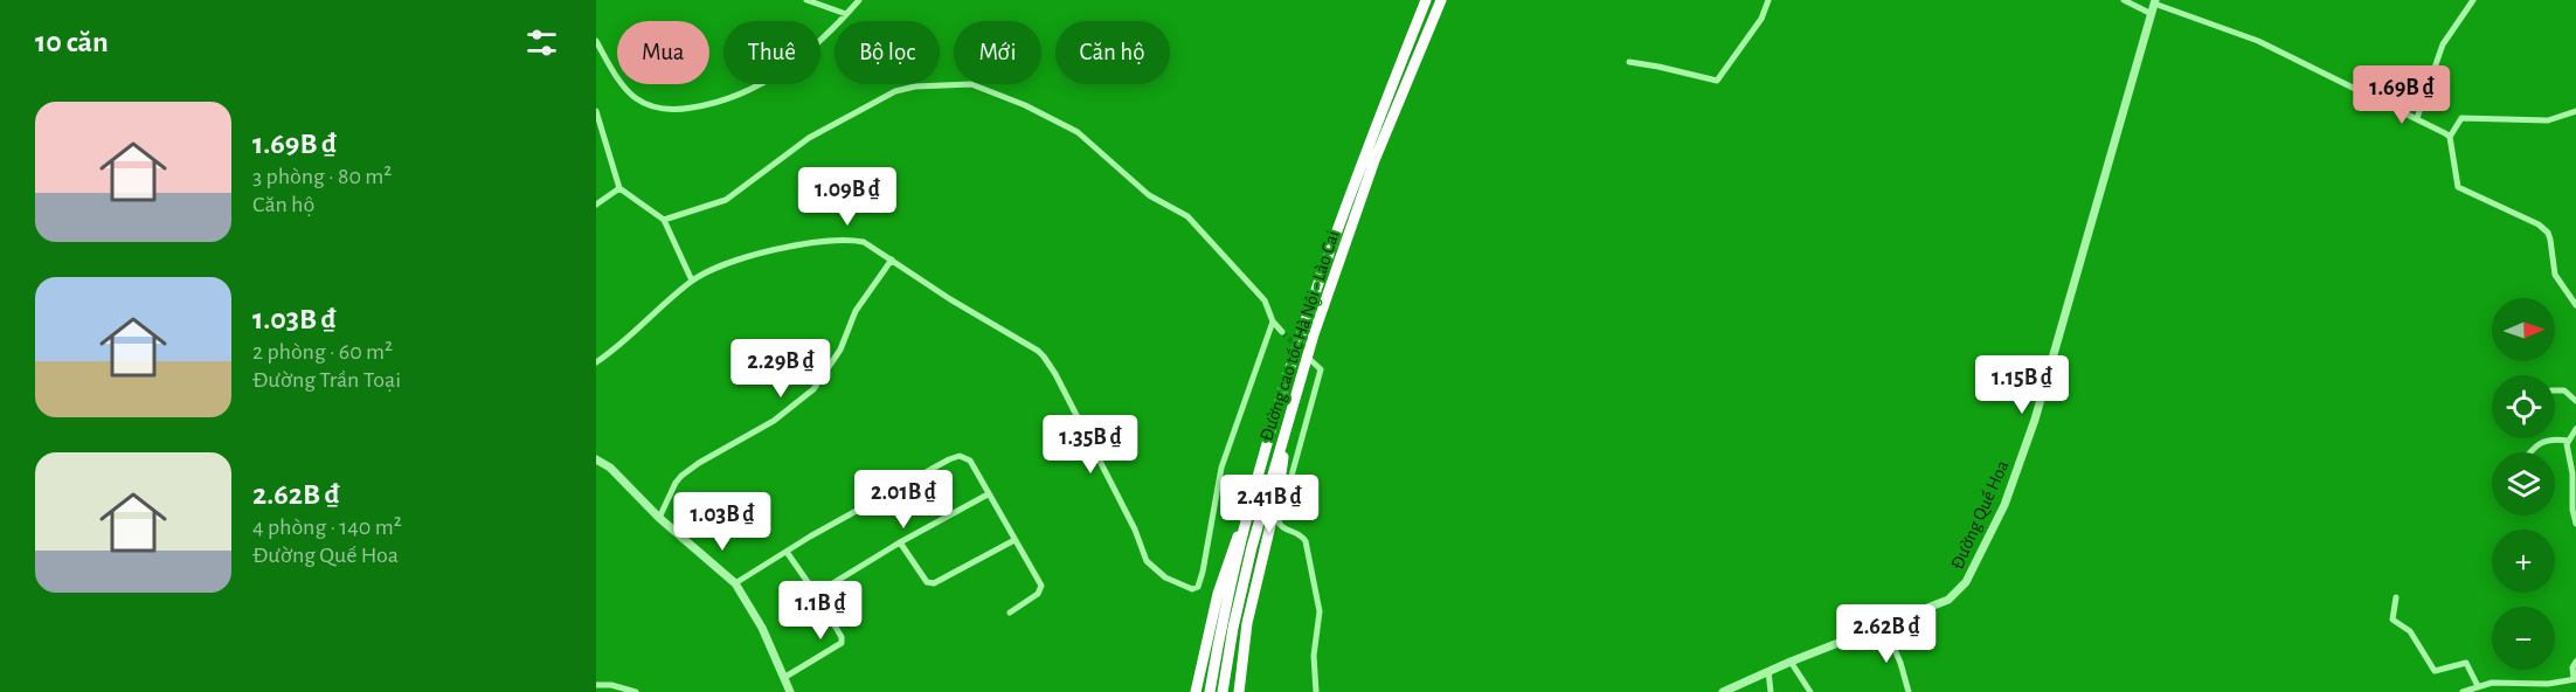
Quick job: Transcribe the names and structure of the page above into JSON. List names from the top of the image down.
{
  "streets": {
    "highway": ["Đường cao tốc Hà Nội - Lào Cai"],
    "street": ["Đường Quế Hoa"]
  },
  "north": "right",
  "page": {
    "heading": "10 căn",
    "chip": [
      "Mua",
      "Thuê",
      "Bộ lọc",
      "Mới",
      "Căn hộ"
    ],
    "price": [
      "1.69B ₫",
      "1.09B ₫",
      "2.29B ₫",
      "1.15B ₫",
      "1.35B ₫",
      "2.01B ₫",
      "2.41B ₫",
      "1.03B ₫",
      "1.1B ₫",
      "2.62B ₫"
    ],
    "list": [
      {
        "name": "1.69B ₫",
        "note": "3 phòng · 80 m² · Căn hộ"
      },
      {
        "name": "1.03B ₫",
        "note": "2 phòng · 60 m² · Đường Trần Toại"
      },
      {
        "name": "2.62B ₫",
        "note": "4 phòng · 140 m² · Đường Quế Hoa"
      }
    ],
    "map_buttons": ["+", "−"]
  }
}
